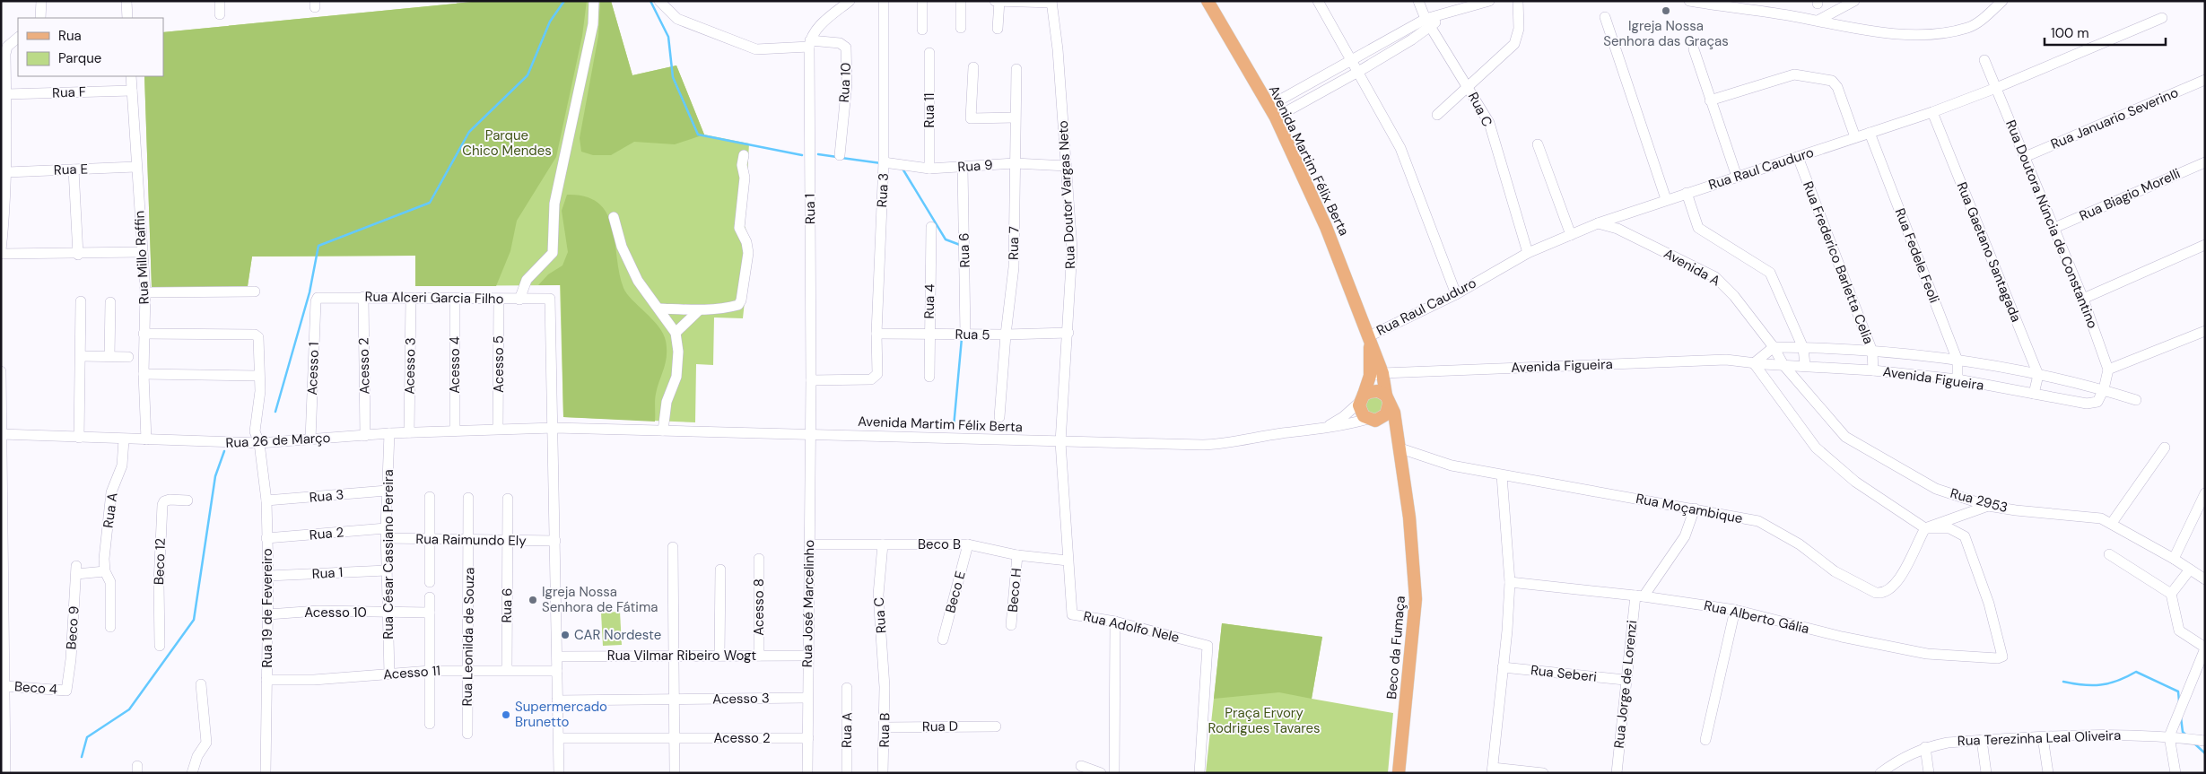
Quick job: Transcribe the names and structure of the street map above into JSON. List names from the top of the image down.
{
  "streets": {
    "main road": ["Avenida Martim Félix Berta", "Beco da Fumaça"],
    "street": [
      "Rua 10",
      "Rua F",
      "Rua C",
      "Rua 11",
      "Rua Januario Severino",
      "Rua 9",
      "Rua Raul Cauduro",
      "Rua E",
      "Rua 3",
      "Rua Doutor Vargas Neto",
      "Rua Biagio Morelli",
      "Rua 1",
      "Rua Doutora Núncia de Constantino",
      "Rua 7",
      "Rua 6",
      "Rua Gaetano Santagada",
      "Rua Fedele Feoli",
      "Rua Millo Raffin",
      "Rua Frederico Barletta Celia",
      "Avenida A",
      "Rua Alceri Garcia Filho",
      "Rua 4",
      "Rua 5",
      "Acesso 5",
      "Acesso 4",
      "Acesso 2",
      "Acesso 3",
      "Avenida Figueira",
      "Acesso 1",
      "Rua 26 de Março",
      "Rua 2953",
      "Rua Moçambique",
      "Rua A",
      "Rua 2",
      "Rua Raimundo Ely",
      "Beco B",
      "Rua César Cassiano Pereira",
      "Beco 12",
      "Beco H",
      "Beco E",
      "Rua José Marcelinho",
      "Acesso 8",
      "Rua 19 de Fevereiro",
      "Acesso 10",
      "Rua Alberto Gália",
      "Rua Adolfo Nele",
      "Beco 9",
      "Rua Leonilda de Souza",
      "Rua Vilmar Ribeiro Wogt",
      "Acesso 11",
      "Rua Seberi",
      "Rua Jorge de Lorenzi",
      "Beco 4",
      "Rua D",
      "Rua B",
      "Rua Terezinha Leal Oliveira"
    ]
  },
  "crossings": [
    ["Rua 10", "Rua 1"],
    ["Rua F", "Rua Millo Raffin"],
    ["Rua C", "Rua Raul Cauduro"],
    ["Rua C", "Beco B"],
    ["Rua C", "Rua B"],
    ["Rua 11", "Rua 9"],
    ["Rua Januario Severino", "Rua Doutora Núncia de Constantino"],
    ["Avenida Martim Félix Berta", "Rua Raul Cauduro"],
    ["Avenida Martim Félix Berta", "Rua Doutor Vargas Neto"],
    ["Avenida Martim Félix Berta", "Rua 1"],
    ["Avenida Martim Félix Berta", "Rua Alceri Garcia Filho"],
    ["Avenida Martim Félix Berta", "Avenida Figueira"],
    ["Avenida Martim Félix Berta", "Rua 26 de Março"],
    ["Avenida Martim Félix Berta", "Rua José Marcelinho"],
    ["Avenida Martim Félix Berta", "Rua Adolfo Nele"],
    ["Avenida Martim Félix Berta", "Beco da Fumaça"],
    ["Rua 9", "Rua 3"],
    ["Rua 9", "Rua Doutor Vargas Neto"],
    ["Rua 9", "Rua 7"],
    ["Rua 9", "Rua 6"],
    ["Rua Raul Cauduro", "Rua Doutora Núncia de Constantino"],
    ["Rua Raul Cauduro", "Rua Gaetano Santagada"],
    ["Rua Raul Cauduro", "Rua Fedele Feoli"],
    ["Rua Raul Cauduro", "Rua Frederico Barletta Celia"],
    ["Rua Raul Cauduro", "Avenida A"],
    ["Rua E", "Rua Millo Raffin"],
    ["Rua 3", "Rua 1"],
    ["Rua 3", "Rua 5"],
    ["Rua 3", "Rua César Cassiano Pereira"],
    ["Rua 3", "Rua 19 de Fevereiro"],
    ["Rua Doutor Vargas Neto", "Rua 5"],
    ["Rua Doutor Vargas Neto", "Rua Adolfo Nele"],
    ["Rua Biagio Morelli", "Rua Doutora Núncia de Constantino"],
    ["Rua 1", "Rua César Cassiano Pereira"],
    ["Rua 1", "Rua José Marcelinho"],
    ["Rua 1", "Rua 19 de Fevereiro"],
    ["Rua 7", "Rua 5"],
    ["Rua 6", "Rua 5"],
    ["Rua 6", "Rua Raimundo Ely"],
    ["Rua 6", "Acesso 11"],
    ["Rua Gaetano Santagada", "Avenida Figueira"],
    ["Rua Fedele Feoli", "Avenida Figueira"],
    ["Rua Millo Raffin", "Rua 26 de Março"],
    ["Rua Millo Raffin", "Rua 19 de Fevereiro"],
    ["Rua Frederico Barletta Celia", "Avenida Figueira"],
    ["Avenida A", "Avenida Figueira"],
    ["Avenida A", "Rua 2953"],
    ["Rua Alceri Garcia Filho", "Acesso 5"],
    ["Rua Alceri Garcia Filho", "Acesso 4"],
    ["Rua Alceri Garcia Filho", "Acesso 2"],
    ["Rua Alceri Garcia Filho", "Acesso 3"],
    ["Rua Alceri Garcia Filho", "Acesso 1"],
    ["Rua Alceri Garcia Filho", "Rua 26 de Março"],
    ["Rua 4", "Rua 5"],
    ["Acesso 5", "Rua 26 de Março"],
    ["Acesso 4", "Rua 26 de Março"],
    ["Acesso 2", "Rua 26 de Março"],
    ["Acesso 2", "Rua José Marcelinho"],
    ["Acesso 3", "Rua 26 de Março"],
    ["Acesso 3", "Rua José Marcelinho"],
    ["Avenida Figueira", "Rua 2953"],
    ["Acesso 1", "Rua 26 de Março"],
    ["Rua 26 de Março", "Rua A"],
    ["Rua 26 de Março", "Rua César Cassiano Pereira"],
    ["Rua 26 de Março", "Rua 19 de Fevereiro"],
    ["Rua Moçambique", "Rua Alberto Gália"],
    ["Rua Moçambique", "Beco da Fumaça"],
    ["Rua Moçambique", "Rua Jorge de Lorenzi"],
    ["Rua A", "Beco 9"],
    ["Rua 2", "Rua Raimundo Ely"],
    ["Rua 2", "Rua César Cassiano Pereira"],
    ["Rua 2", "Rua 19 de Fevereiro"],
    ["Rua Raimundo Ely", "Rua César Cassiano Pereira"],
    ["Rua Raimundo Ely", "Rua Leonilda de Souza"],
    ["Beco B", "Beco H"],
    ["Beco B", "Beco E"],
    ["Beco B", "Rua José Marcelinho"],
    ["Beco B", "Rua Adolfo Nele"],
    ["Rua César Cassiano Pereira", "Acesso 10"],
    ["Rua César Cassiano Pereira", "Acesso 11"],
    ["Rua José Marcelinho", "Rua Vilmar Ribeiro Wogt"],
    ["Acesso 8", "Rua Vilmar Ribeiro Wogt"],
    ["Rua 19 de Fevereiro", "Acesso 10"],
    ["Rua 19 de Fevereiro", "Acesso 11"],
    ["Rua Alberto Gália", "Rua Jorge de Lorenzi"],
    ["Beco 9", "Beco 4"],
    ["Rua Leonilda de Souza", "Acesso 11"],
    ["Rua Seberi", "Rua Jorge de Lorenzi"],
    ["Rua D", "Rua B"]
  ],
  "parks": ["Parque Chico Mendes", "Praça Ervory Rodrigues Tavares"],
  "places": [
    "Igreja Nossa Senhora das Graças",
    "Igreja Nossa Senhora de Fátima",
    "CAR Nordeste",
    "Supermercado Brunetto"
  ],
  "legend": ["Rua", "Parque"],
  "scale_bar": "100 m"
}
